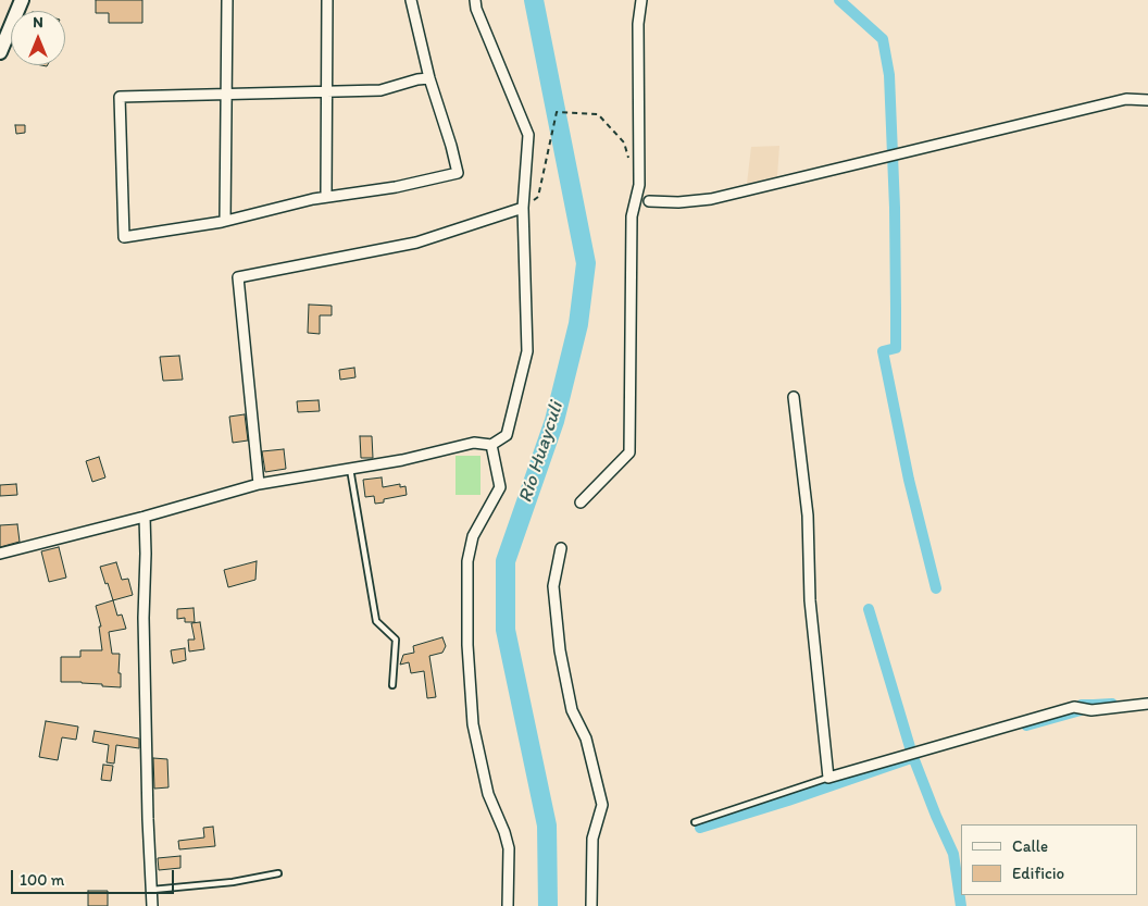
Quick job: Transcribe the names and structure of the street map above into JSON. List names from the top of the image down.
{
  "water": ["Río Huayculi"],
  "legend": ["Calle", "Edificio"],
  "scale_bar": "100 m",
  "north": "top"
}
